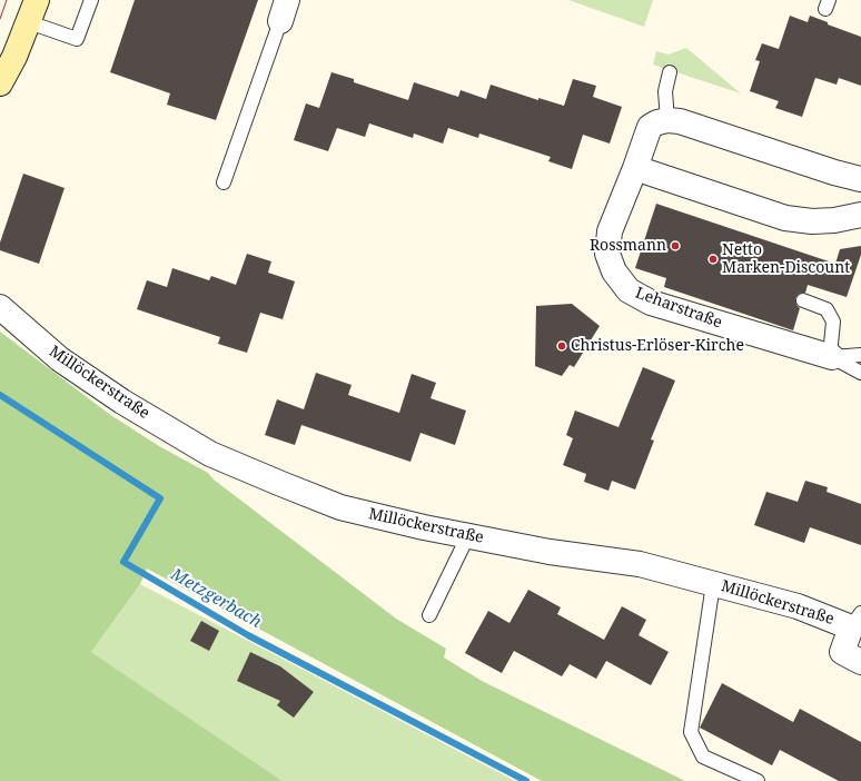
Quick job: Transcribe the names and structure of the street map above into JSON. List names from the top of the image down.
{
  "streets": {
    "street": ["Leharstraße", "Millöckerstraße"]
  },
  "water": ["Metzgerbach"],
  "places": ["Rossmann", "Netto Marken-Discount", "Christus-Erlöser-Kirche"]
}
